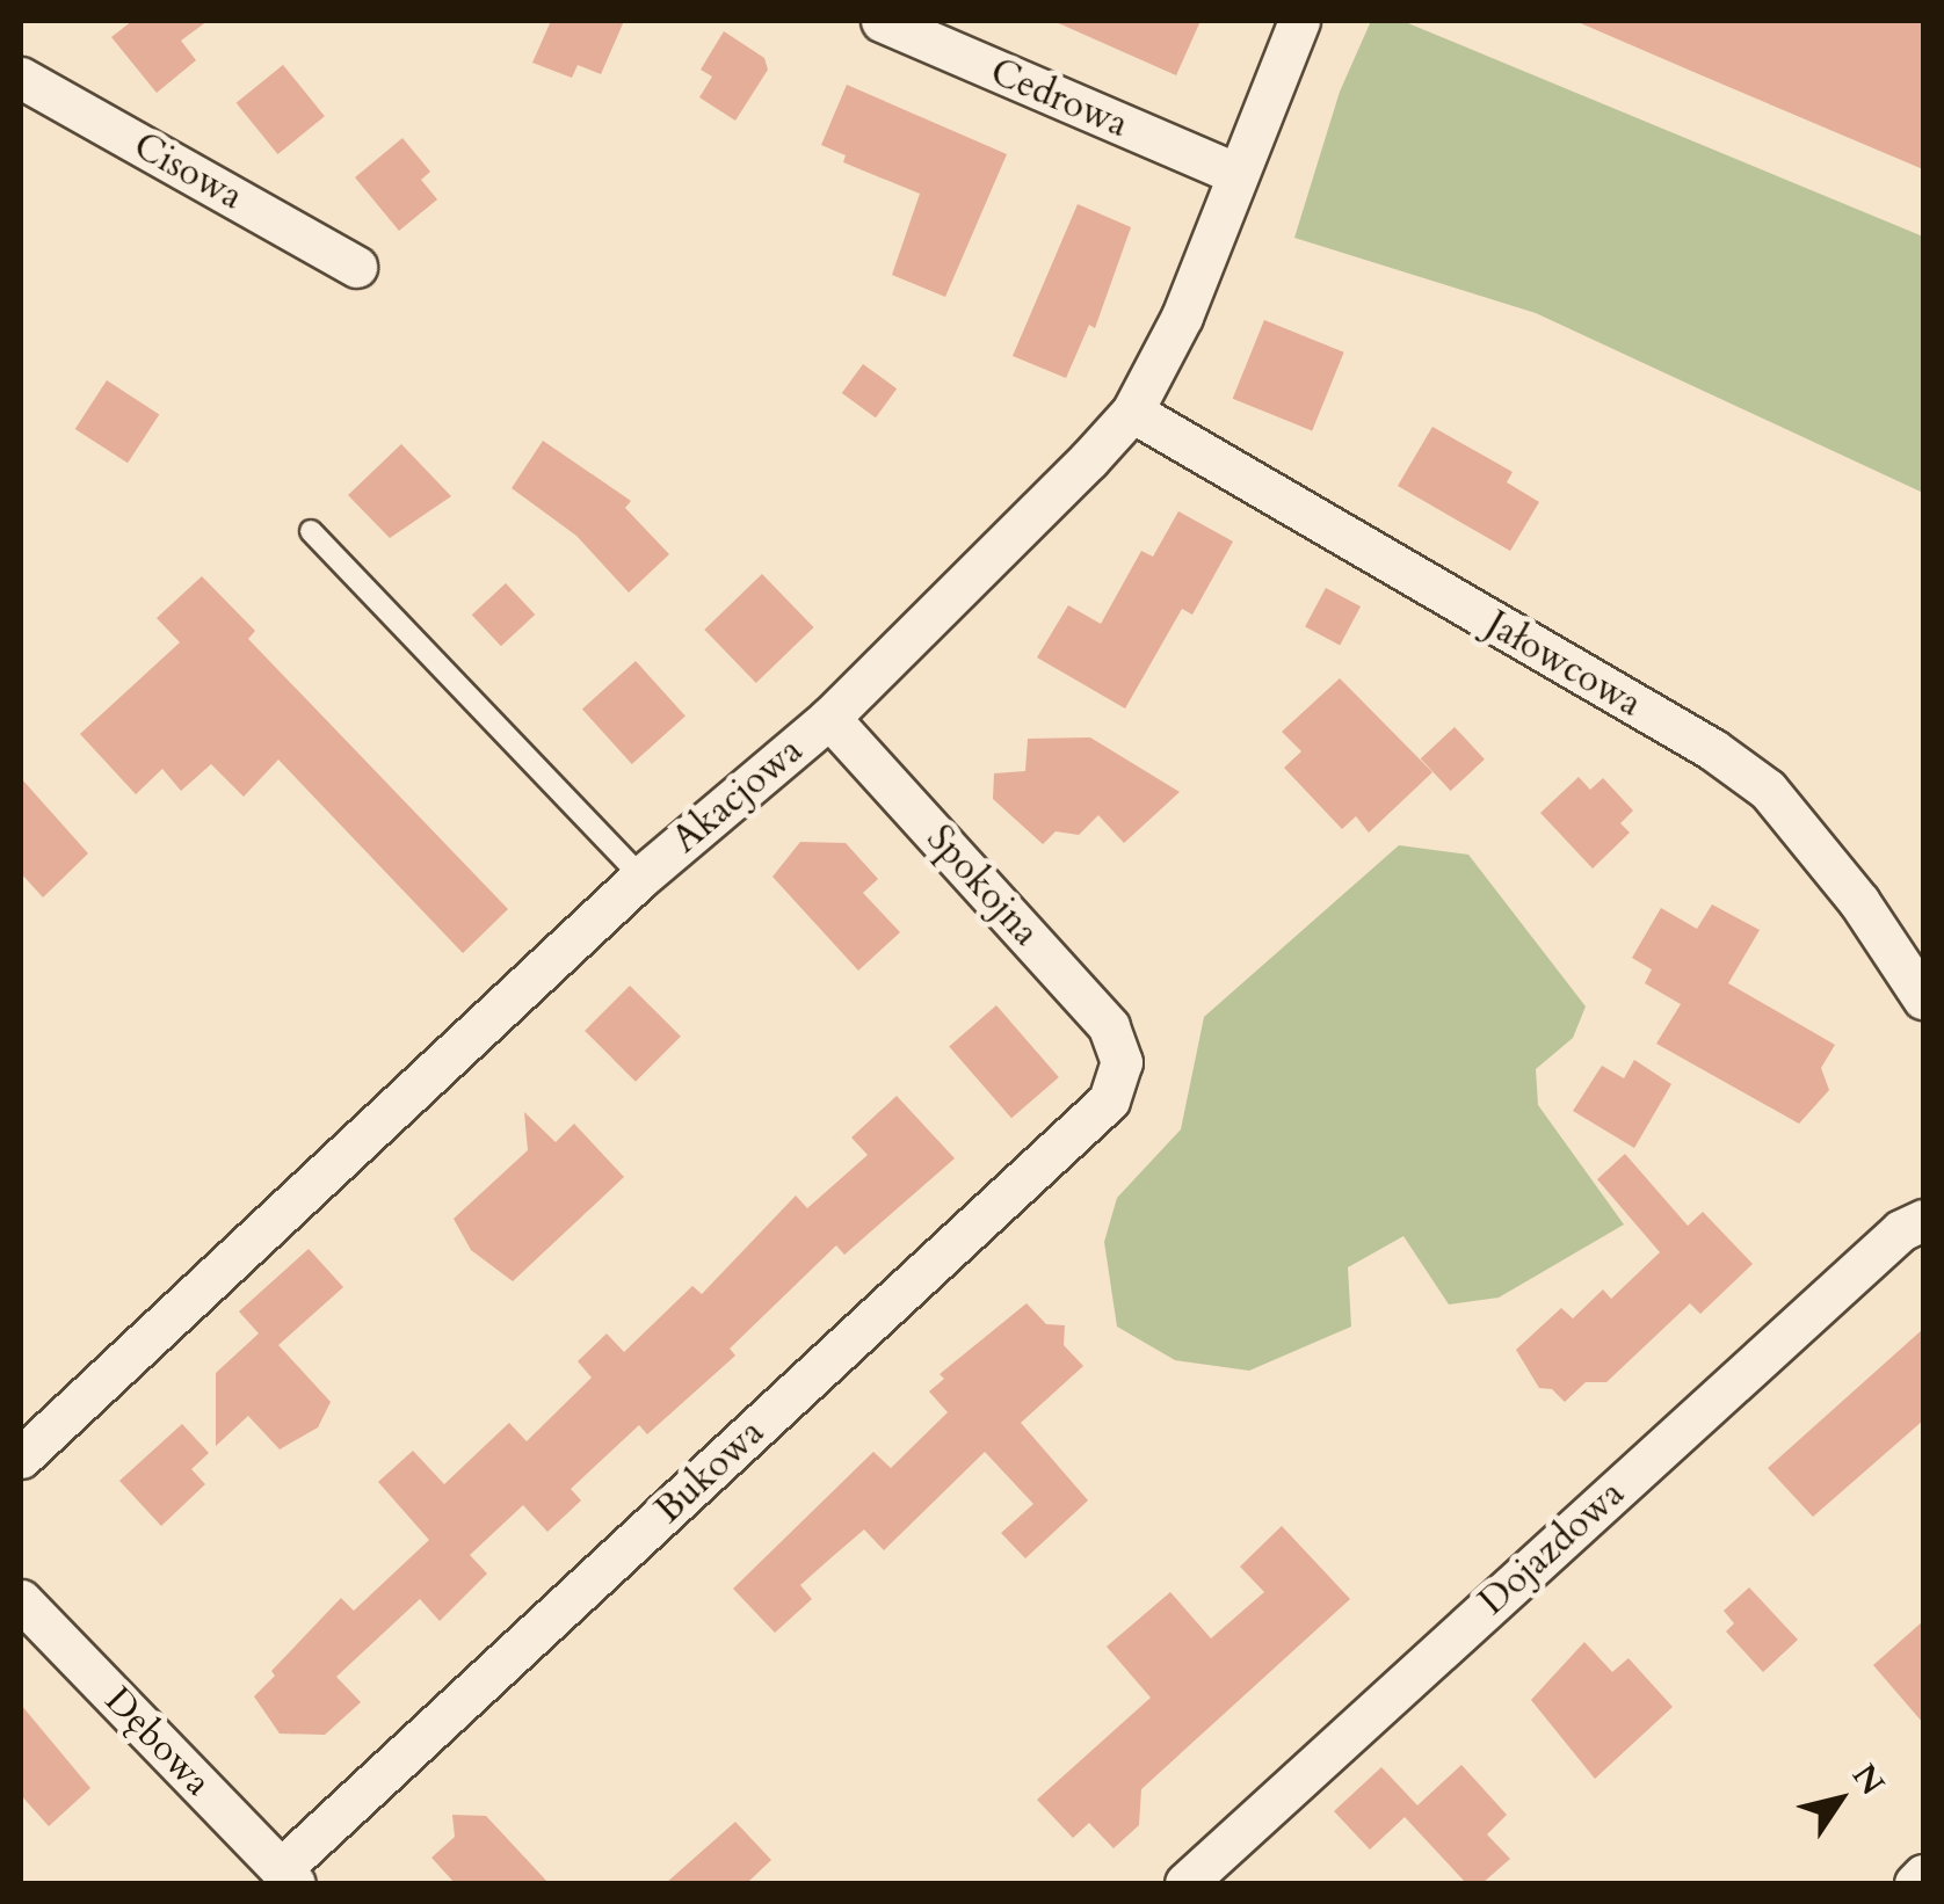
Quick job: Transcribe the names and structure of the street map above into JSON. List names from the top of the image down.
{
  "streets": {
    "street": [
      "Cedrowa",
      "Cisowa",
      "Jałowcowa",
      "Akacjowa",
      "Spokojna",
      "Bukowa",
      "Dojazdowa",
      "Dębowa"
    ]
  },
  "crossings": [
    ["Cedrowa", "Akacjowa"],
    ["Jałowcowa", "Akacjowa"],
    ["Akacjowa", "Spokojna"],
    ["Spokojna", "Bukowa"],
    ["Bukowa", "Dębowa"]
  ],
  "north": "top right"
}
